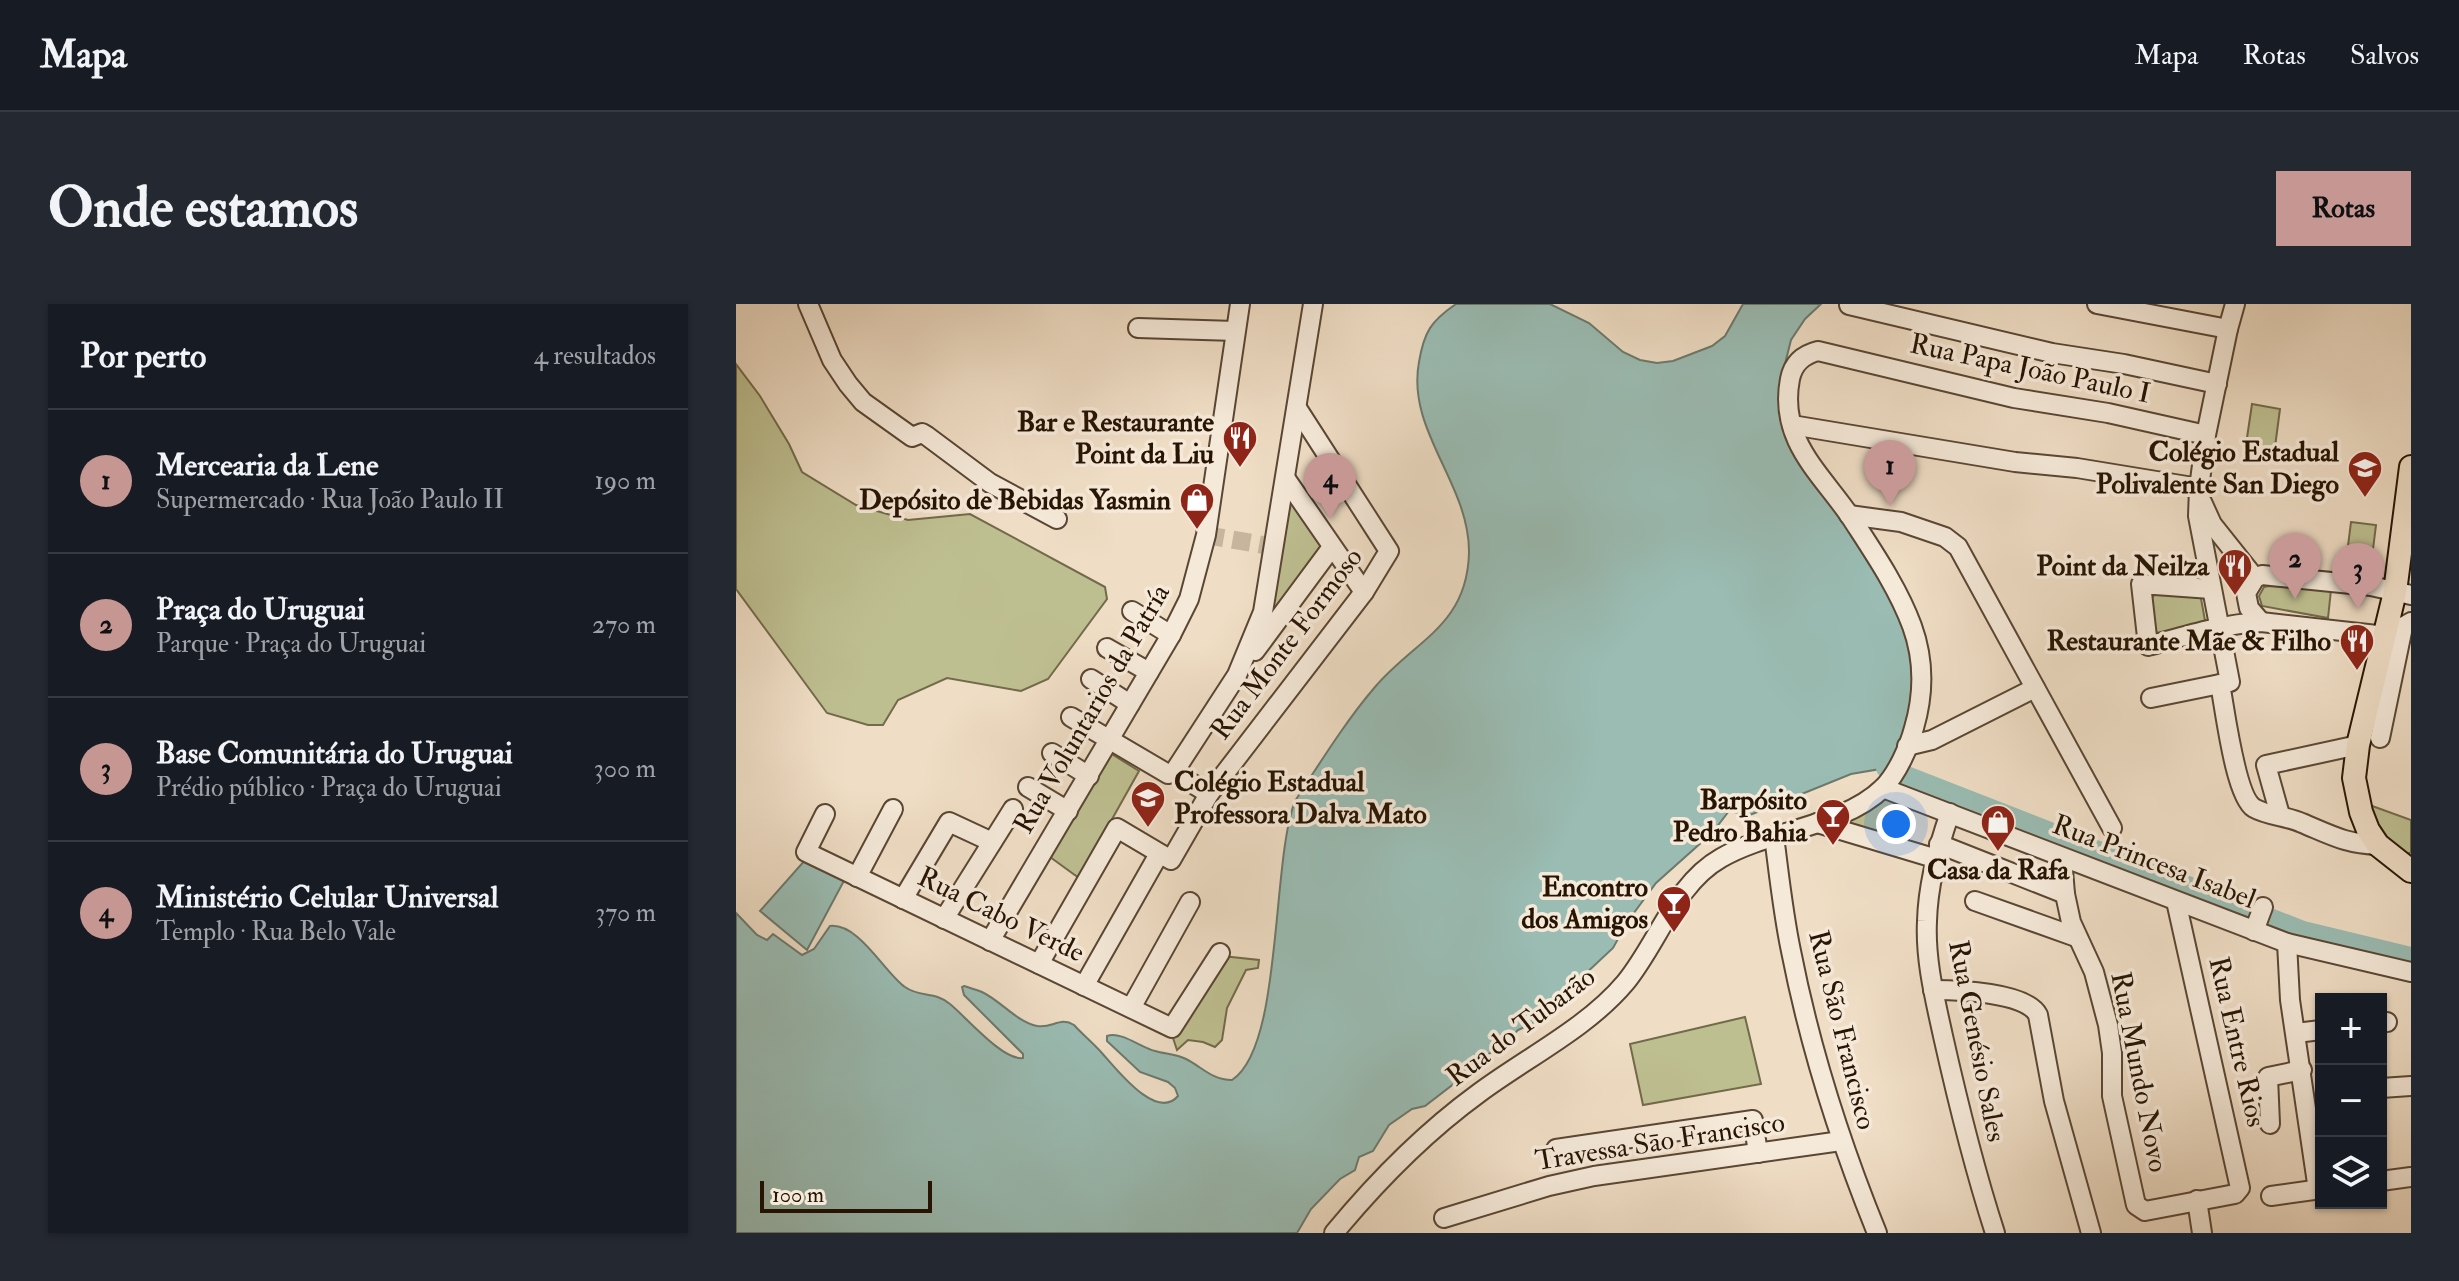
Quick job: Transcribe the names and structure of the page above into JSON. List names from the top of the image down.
{
  "streets": {
    "street": [
      "Rua Papa João Paulo I",
      "Rua Monte Formoso",
      "Rua Voluntarios da Patría",
      "Rua Princesa Isabel",
      "Rua Cabo Verde",
      "Rua do Tubarão",
      "Rua São Francisco",
      "Rua Genésio Sales",
      "Rua Entre Rios",
      "Rua Mundo Novo",
      "Travessa Sāo Francisco"
    ]
  },
  "crossings": [
    ["Rua Voluntarios da Patría", "Rua Cabo Verde"],
    ["Rua Princesa Isabel", "Rua do Tubarão"],
    ["Rua Princesa Isabel", "Rua Genésio Sales"],
    ["Rua Princesa Isabel", "Rua Entre Rios"],
    ["Rua Princesa Isabel", "Rua Mundo Novo"],
    ["Rua do Tubarão", "Rua São Francisco"],
    ["Rua São Francisco", "Travessa Sāo Francisco"],
    ["Rua Entre Rios", "Rua Mundo Novo"]
  ],
  "places": {
    "restaurant": ["Bar e Restaurante Point da Liu", "Point da Neilza", "Restaurante Mãe & Filho"],
    "school or university": ["Colégio Estadual Polivalente San Diego", "Colégio Estadual Professora Dalva Mato"],
    "shop": ["Depósito de Bebidas Yasmin", "Casa da Rafa"],
    "bar": ["Barpósito Pedro Bahia", "Encontro dos Amigos"]
  },
  "scale_bar": "100 m",
  "page": {
    "header": "Mapa",
    "nav": ["Mapa", "Rotas", "Salvos"],
    "buttons": "Rotas",
    "title": "Onde estamos",
    "heading": ["Por perto", "4 resultados"],
    "list": [
      {
        "mark": "1",
        "name": "Mercearia da Lene",
        "note": "Supermercado · Rua João Paulo II",
        "value": "190 m"
      },
      {
        "mark": "2",
        "name": "Praça do Uruguai",
        "note": "Parque · Praça do Uruguai",
        "value": "270 m"
      },
      {
        "mark": "3",
        "name": "Base Comunitária do Uruguai",
        "note": "Prédio público · Praça do Uruguai",
        "value": "300 m"
      },
      {
        "mark": "4",
        "name": "Ministério Celular Universal",
        "note": "Templo · Rua Belo Vale",
        "value": "370 m"
      }
    ],
    "pins": [
      "1",
      "4",
      "2",
      "3"
    ],
    "map_buttons": ["+", "−"],
    "scale": "100 m"
  }
}
